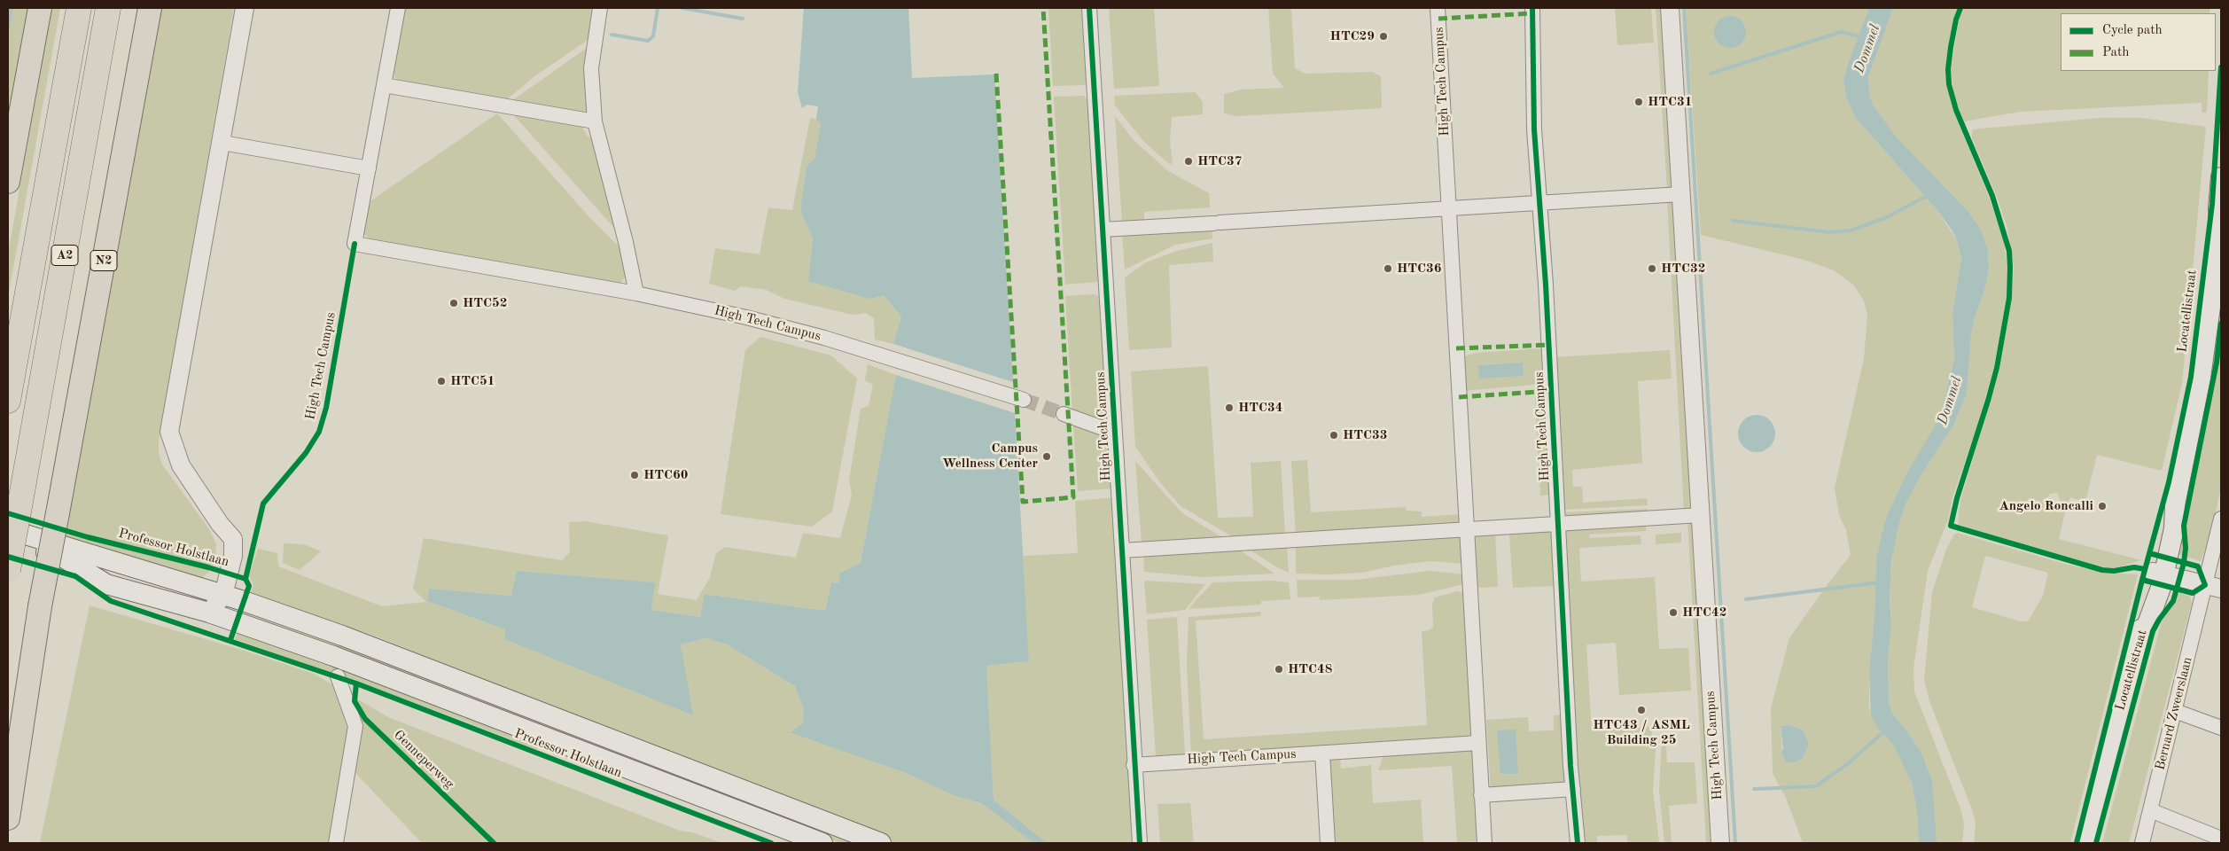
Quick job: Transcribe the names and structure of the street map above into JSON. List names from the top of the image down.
{
  "streets": {
    "highway": ["A2", "N2"],
    "main road": ["Locatellistraat", "Professor Holstlaan"],
    "street": ["High Tech Campus", "Bernard Zweerslaan"],
    "cycle path": ["Genneperweg"]
  },
  "water": ["Dommel"],
  "places": [
    "HTC29",
    "HTC31",
    "HTC37",
    "HTC36",
    "HTC32",
    "HTC52",
    "HTC51",
    "HTC34",
    "HTC33",
    "Campus Wellness Center",
    "HTC60",
    "Angelo Roncalli",
    "HTC42",
    "HTC48",
    "HTC43 / ASML Building 25"
  ],
  "legend": ["Cycle path", "Path"]
}
